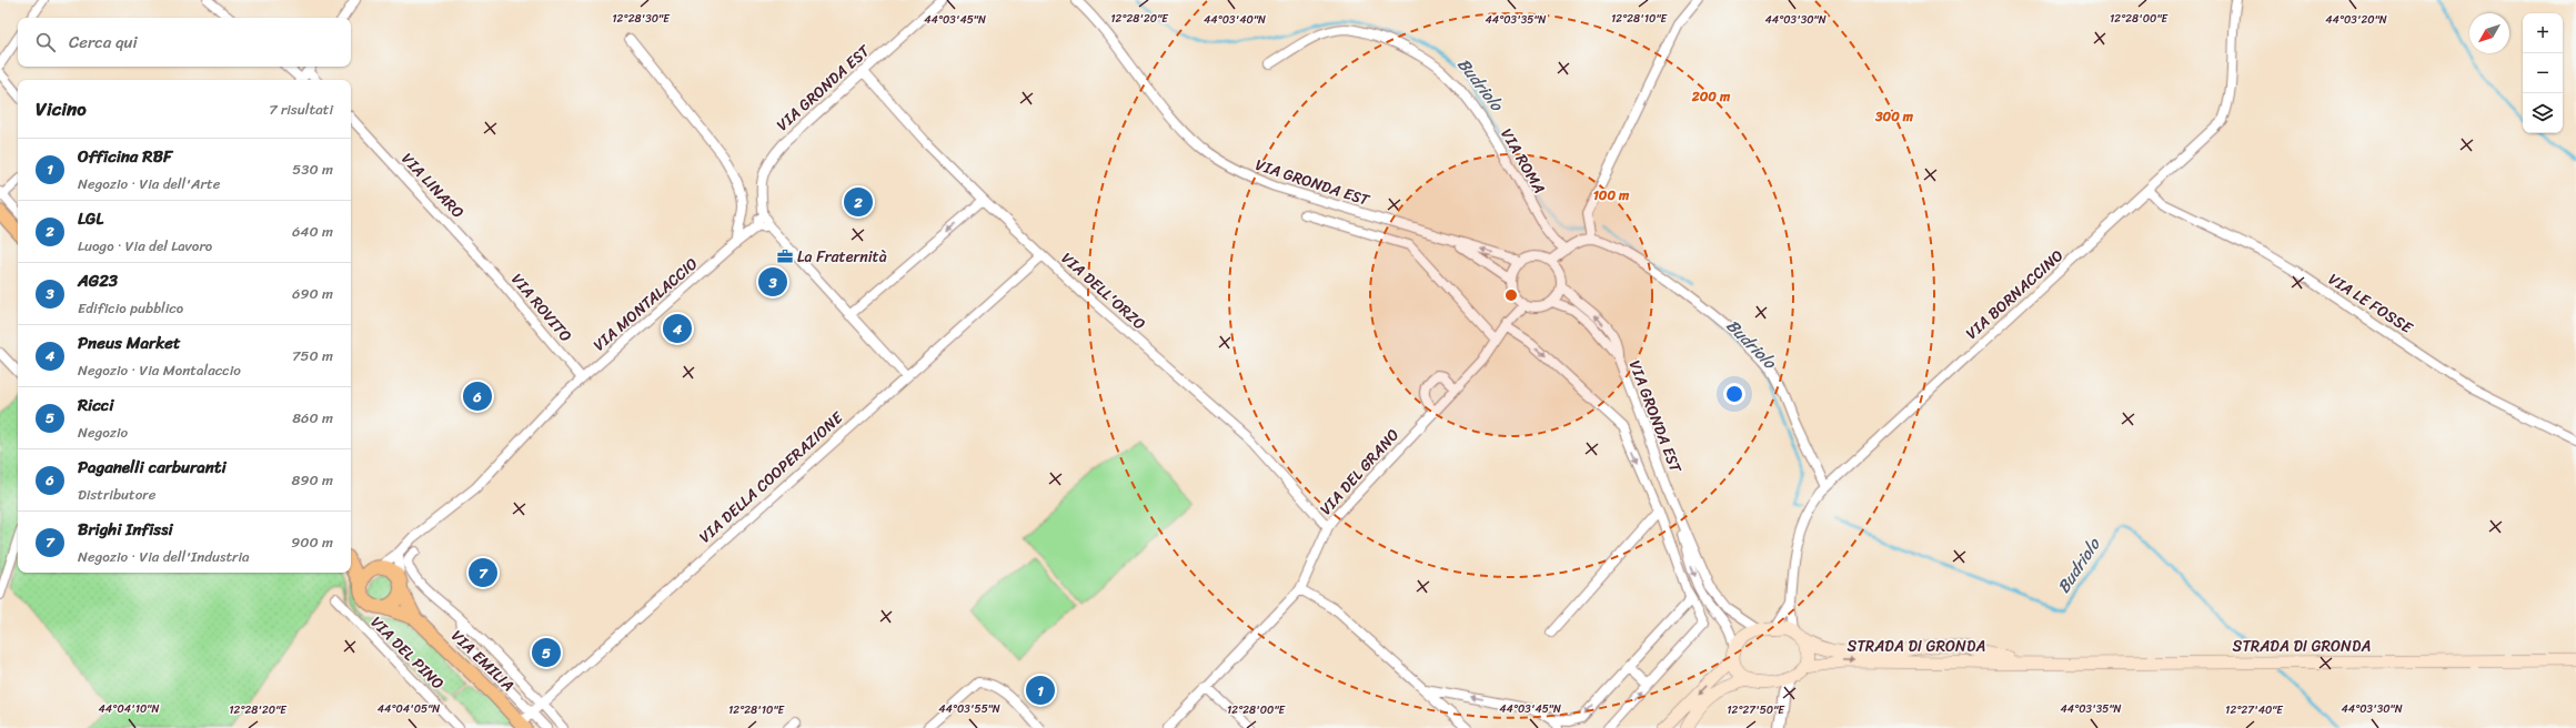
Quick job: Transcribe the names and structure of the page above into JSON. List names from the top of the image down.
{
  "streets": {
    "main road": ["STRADA DI GRONDA", "VIA EMILIA"],
    "street": [
      "VIA GRONDA EST",
      "VIA ROMA",
      "VIA LINARO",
      "VIA DELL'ORZO",
      "VIA BORNACCINO",
      "VIA LE FOSSE",
      "VIA MONTALACCIO",
      "VIA ROVITO",
      "VIA DEL GRANO",
      "VIA DELLA COOPERAZIONE",
      "VIA DEL PINO"
    ]
  },
  "crossings": [
    ["VIA GRONDA EST", "VIA DELL'ORZO"],
    ["VIA GRONDA EST", "VIA BORNACCINO"],
    ["VIA GRONDA EST", "STRADA DI GRONDA"],
    ["VIA LINARO", "VIA ROVITO"],
    ["VIA DELL'ORZO", "VIA DEL GRANO"],
    ["VIA DELL'ORZO", "VIA DELLA COOPERAZIONE"],
    ["VIA BORNACCINO", "VIA LE FOSSE"],
    ["VIA BORNACCINO", "STRADA DI GRONDA"],
    ["VIA MONTALACCIO", "VIA ROVITO"],
    ["VIA MONTALACCIO", "VIA EMILIA"],
    ["VIA DELLA COOPERAZIONE", "VIA EMILIA"]
  ],
  "water": ["Budriolo"],
  "places": {
    "office": ["La Fraternità"]
  },
  "north": "bottom left",
  "page": {
    "map_buttons": ["+", "−"],
    "search": "Cerca qui",
    "heading": ["Vicino", "7 risultati"],
    "list": [
      {
        "mark": "1",
        "name": "Officina RBF",
        "note": "Negozio · Via dell'Arte",
        "value": "530 m"
      },
      {
        "mark": "2",
        "name": "LGL",
        "note": "Luogo · Via del Lavoro",
        "value": "640 m"
      },
      {
        "mark": "3",
        "name": "AG23",
        "note": "Edificio pubblico",
        "value": "690 m"
      },
      {
        "mark": "4",
        "name": "Pneus Market",
        "note": "Negozio · Via Montalaccio",
        "value": "750 m"
      },
      {
        "mark": "5",
        "name": "Ricci",
        "note": "Negozio",
        "value": "860 m"
      },
      {
        "mark": "6",
        "name": "Paganelli carburanti",
        "note": "Distributore",
        "value": "890 m"
      },
      {
        "mark": "7",
        "name": "Brighi Infissi",
        "note": "Negozio · Via dell'Industria",
        "value": "900 m"
      }
    ],
    "pins": [
      "2",
      "3",
      "4",
      "6",
      "7",
      "5",
      "1"
    ]
  },
  "coordinates": [
    "12°28'30\"E",
    "12°28'20\"E",
    "12°28'10\"E",
    "12°28'00\"E",
    "44°03'40\"N",
    "44°03'30\"N",
    "44°03'20\"N",
    "44°03'45\"N",
    "44°03'35\"N",
    "44°04'10\"N",
    "44°04'05\"N",
    "44°03'55\"N",
    "12°27'50\"E",
    "12°27'40\"E"
  ],
  "rings": ["200 m", "300 m", "100 m"]
}
